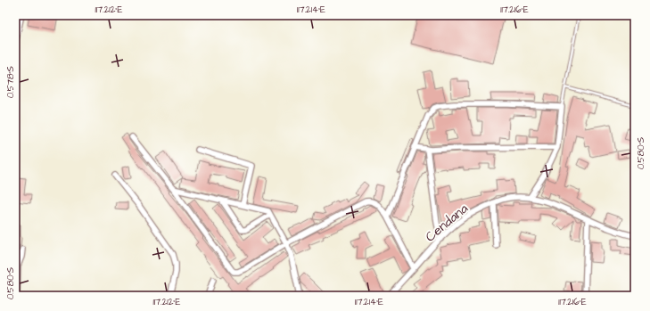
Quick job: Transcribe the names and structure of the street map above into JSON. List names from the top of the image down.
{
  "streets": {
    "street": ["Cendana"]
  },
  "coordinates": [
    "117.212°E",
    "117.214°E",
    "117.216°E",
    "0.578°S",
    "0.580°S"
  ]
}
